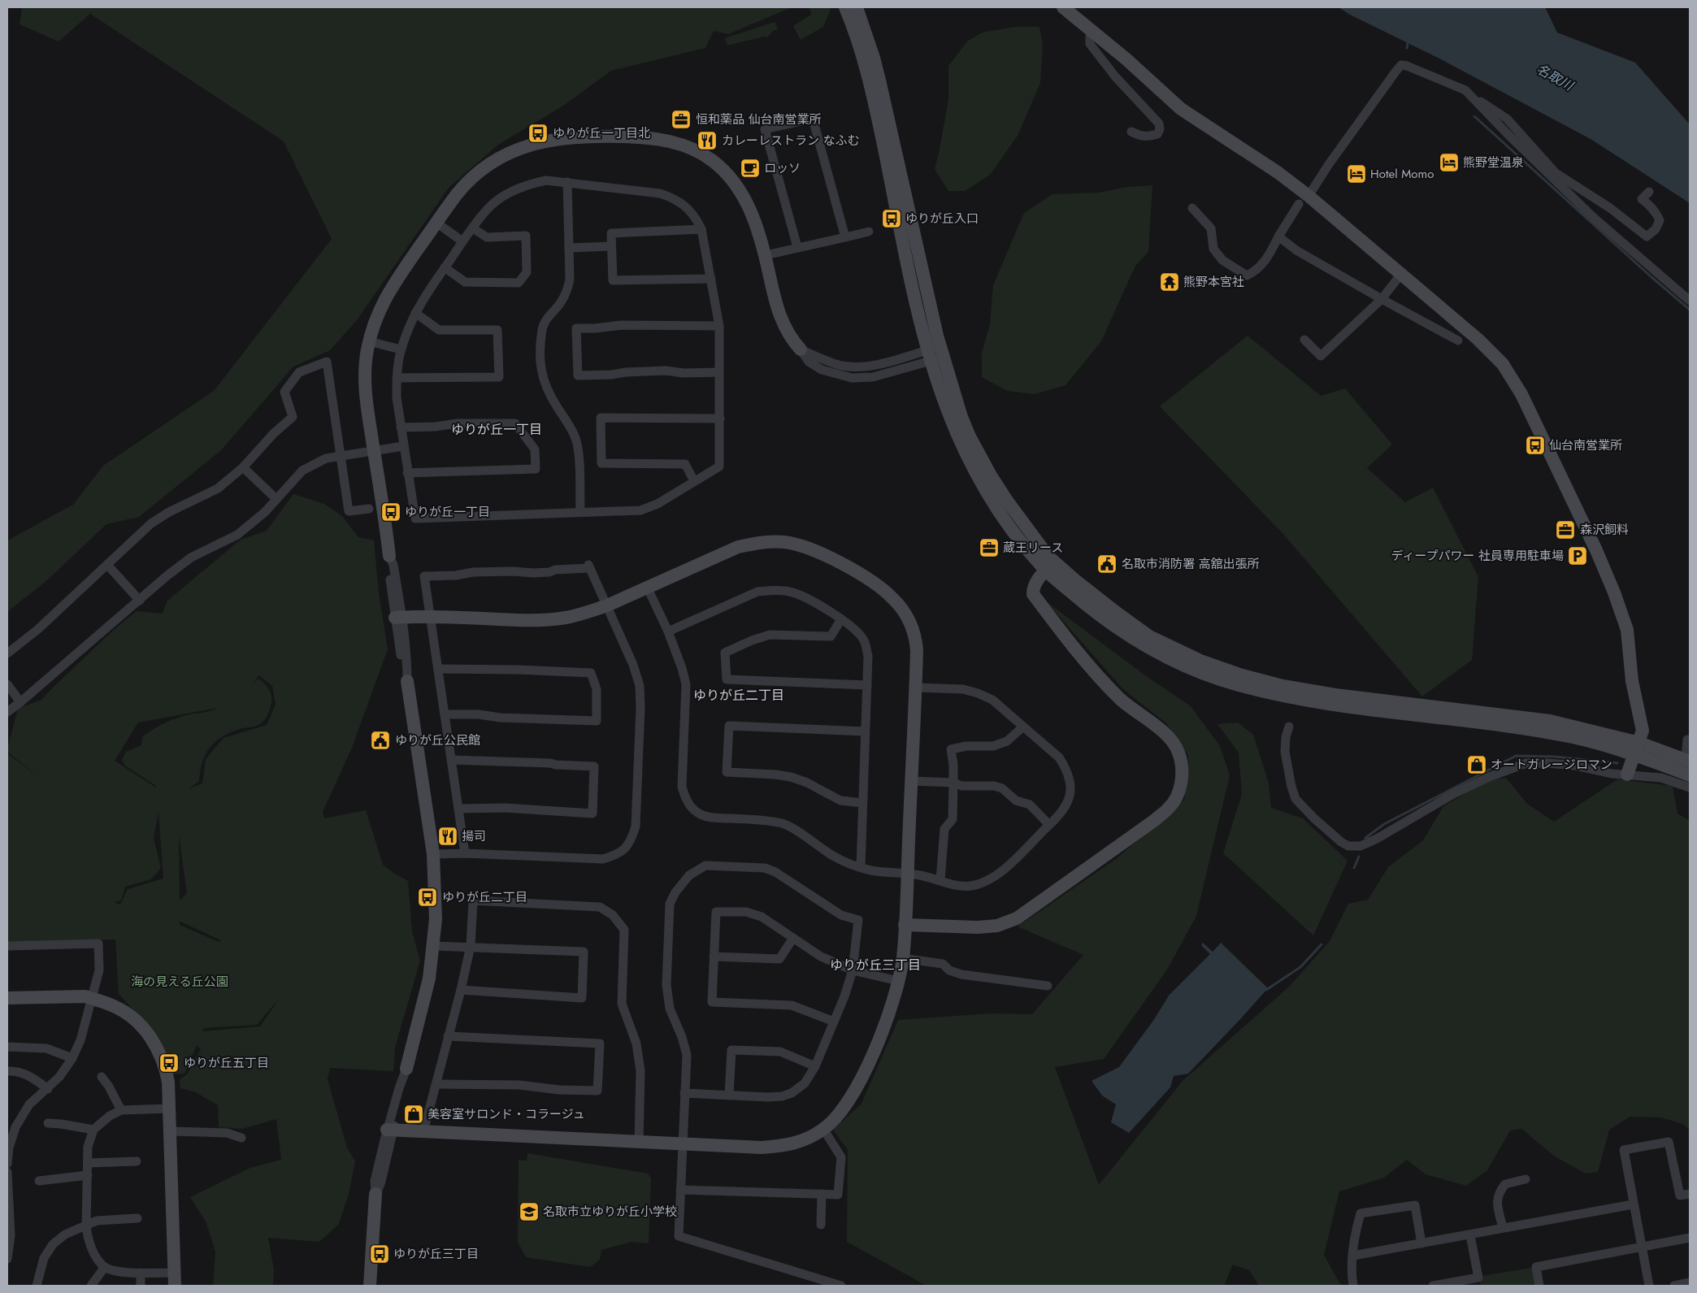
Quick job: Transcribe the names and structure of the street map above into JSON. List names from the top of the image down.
{
  "districts": ["ゆりが丘一丁目", "ゆりが丘二丁目", "ゆりが丘三丁目"],
  "water": ["名取川"],
  "parks": ["海の見える丘公園"],
  "places": {
    "office": ["恒和薬品 仙台南営業所", "森沢飼料", "蔵王リース"],
    "bus stop": [
      "ゆりが丘一丁目北",
      "ゆりが丘入口",
      "仙台南営業所",
      "ゆりが丘一丁目",
      "ゆりが丘二丁目",
      "ゆりが丘五丁目",
      "ゆりが丘三丁目"
    ],
    "restaurant": ["カレーレストラン なふむ", "揚司"],
    "hotel": ["熊野堂温泉", "Hotel Momo"],
    "cafe": ["ロッソ"],
    "temple": ["熊野本宮社"],
    "parking": ["ディープパワー 社員専用駐車場"],
    "public building": ["名取市消防署 高舘出張所", "ゆりが丘公民館"],
    "shop": ["オートガレージロマン", "美容室サロンド・コラージュ"],
    "school or university": ["名取市立ゆりが丘小学校"]
  }
}
